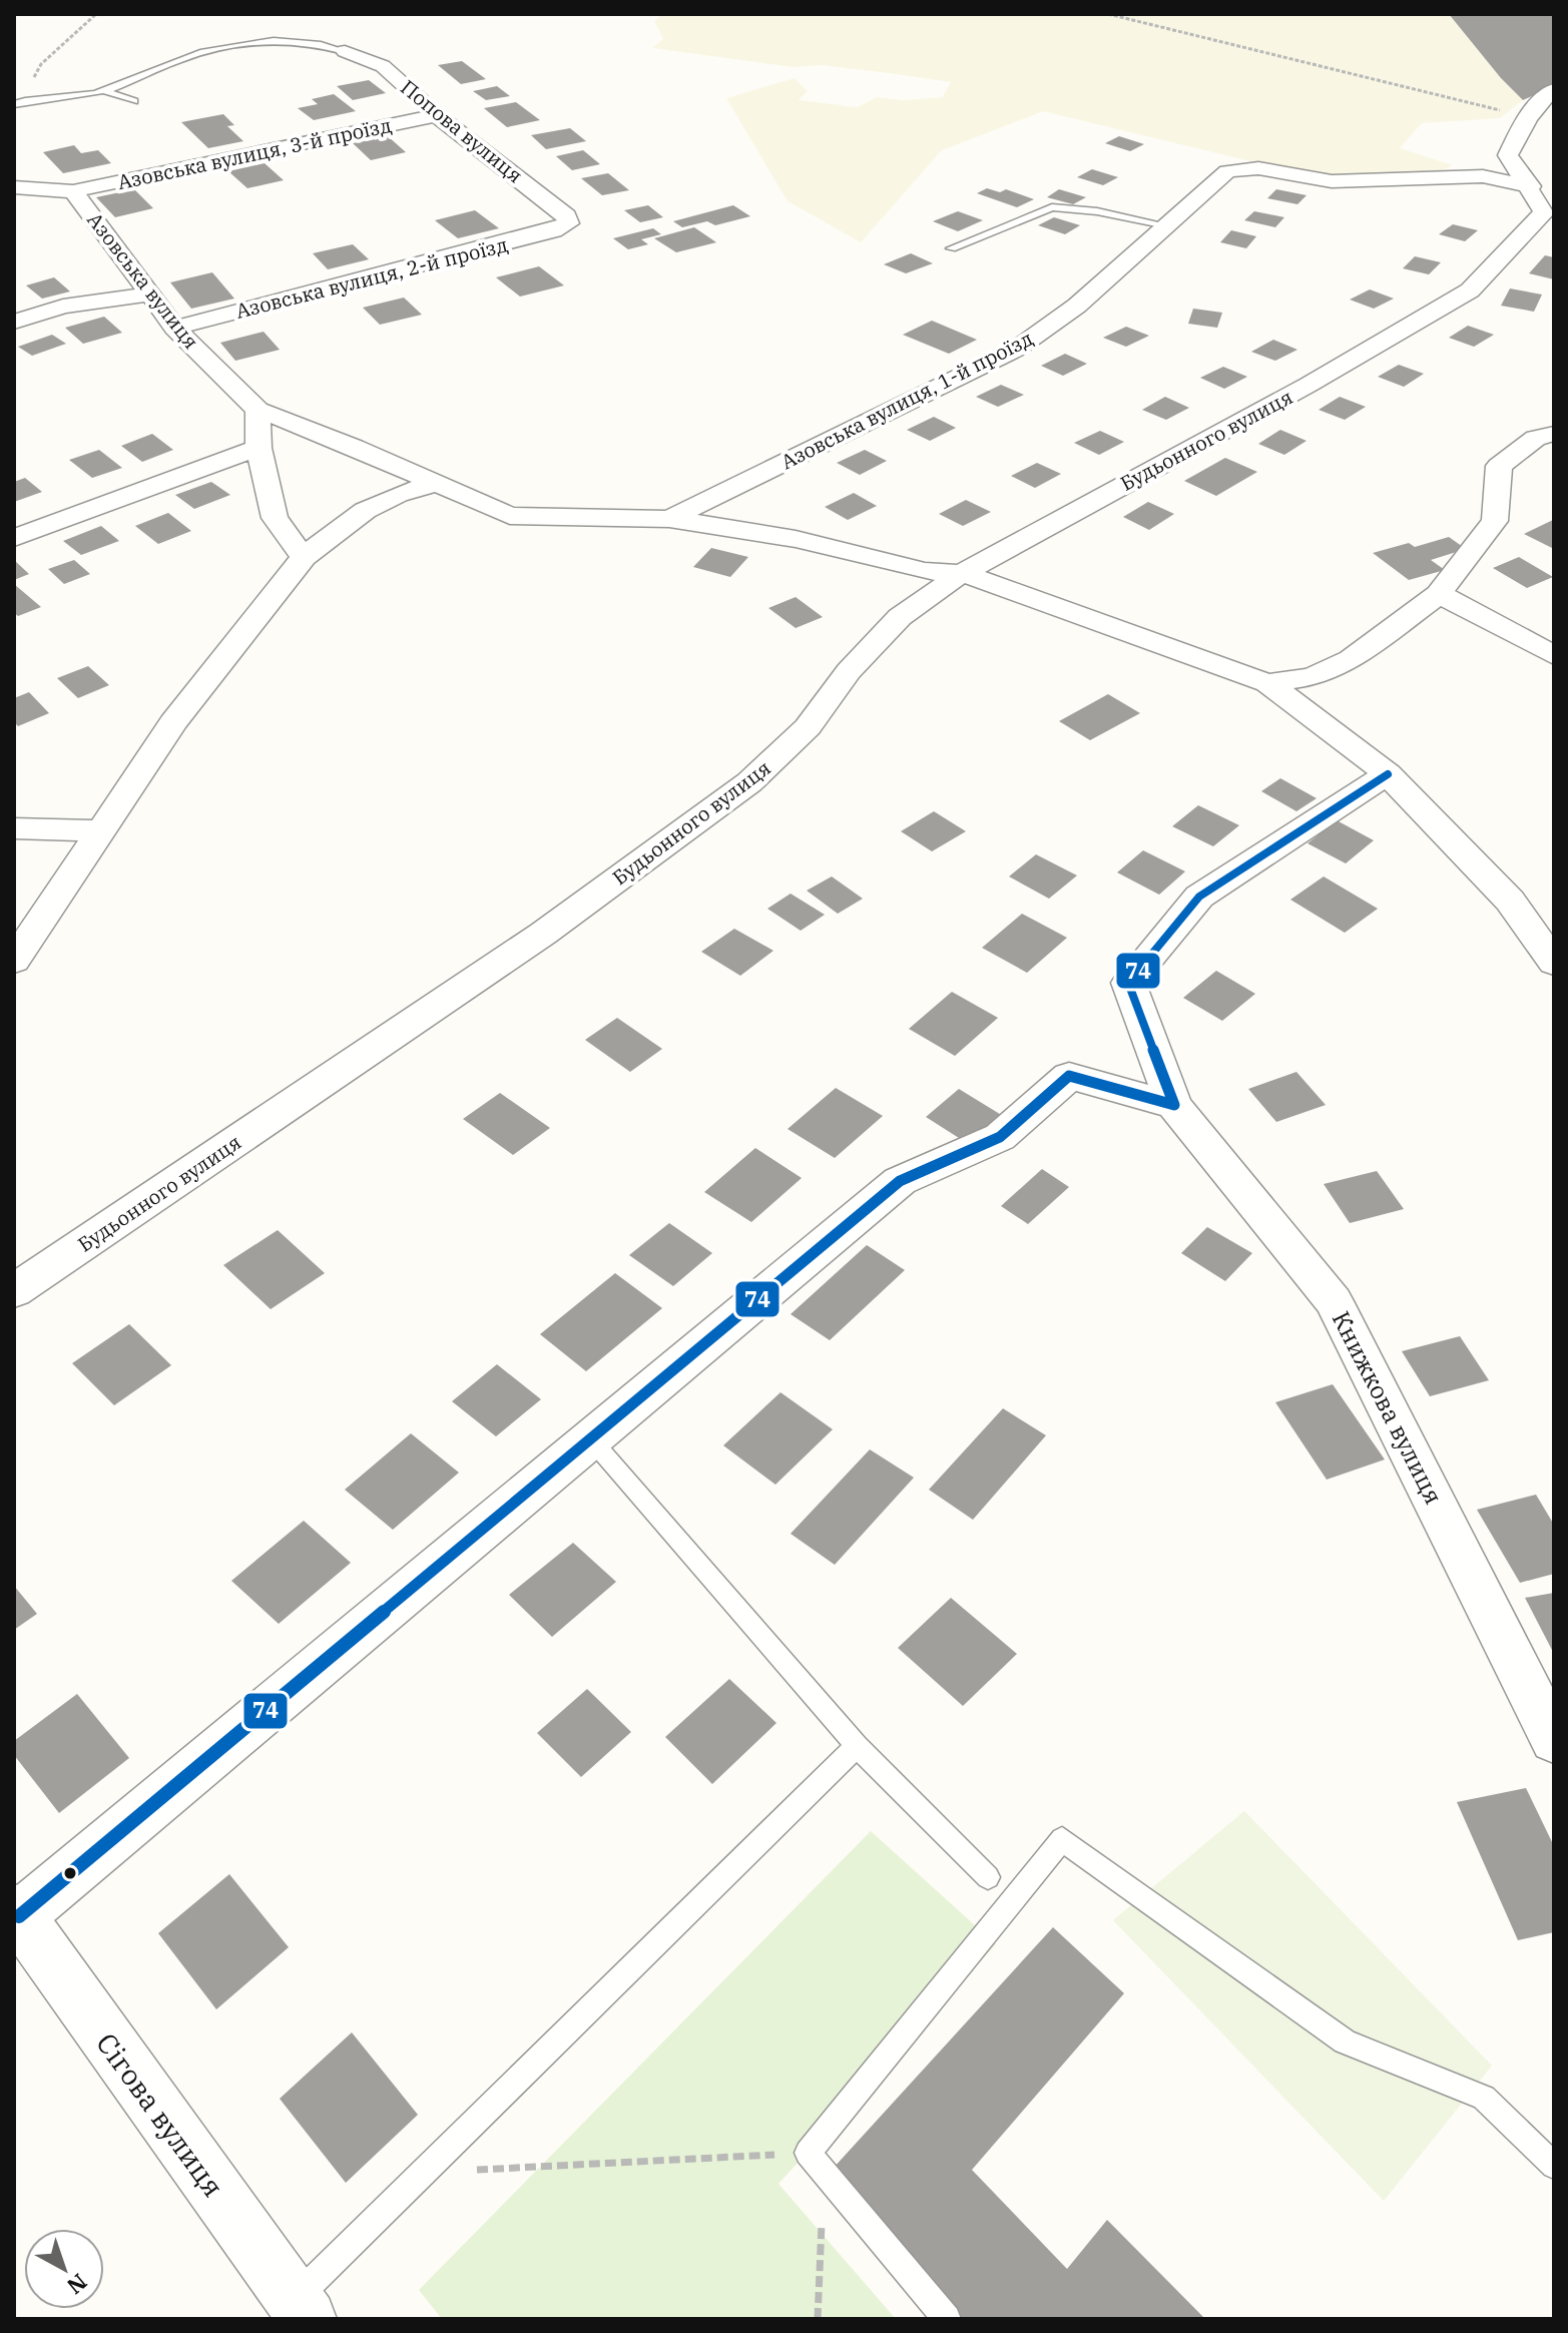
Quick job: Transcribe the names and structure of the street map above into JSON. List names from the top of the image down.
{
  "streets": {
    "street": [
      "Попова вулиця",
      "Азовська вулиця, 3-й проїзд",
      "Азовська вулиця, 2-й проїзд",
      "Азовська вулиця",
      "Азовська вулиця, 1-й проїзд",
      "Будьонного вулиця",
      "Книжкова вулиця",
      "Сігова вулиця"
    ]
  },
  "crossings": [
    ["Попова вулиця", "Азовська вулиця, 3-й проїзд"],
    ["Попова вулиця", "Азовська вулиця, 2-й проїзд"],
    ["Азовська вулиця, 3-й проїзд", "Азовська вулиця"],
    ["Азовська вулиця, 2-й проїзд", "Азовська вулиця"]
  ],
  "lines": ["transit line 74"],
  "north": "bottom right"
}
